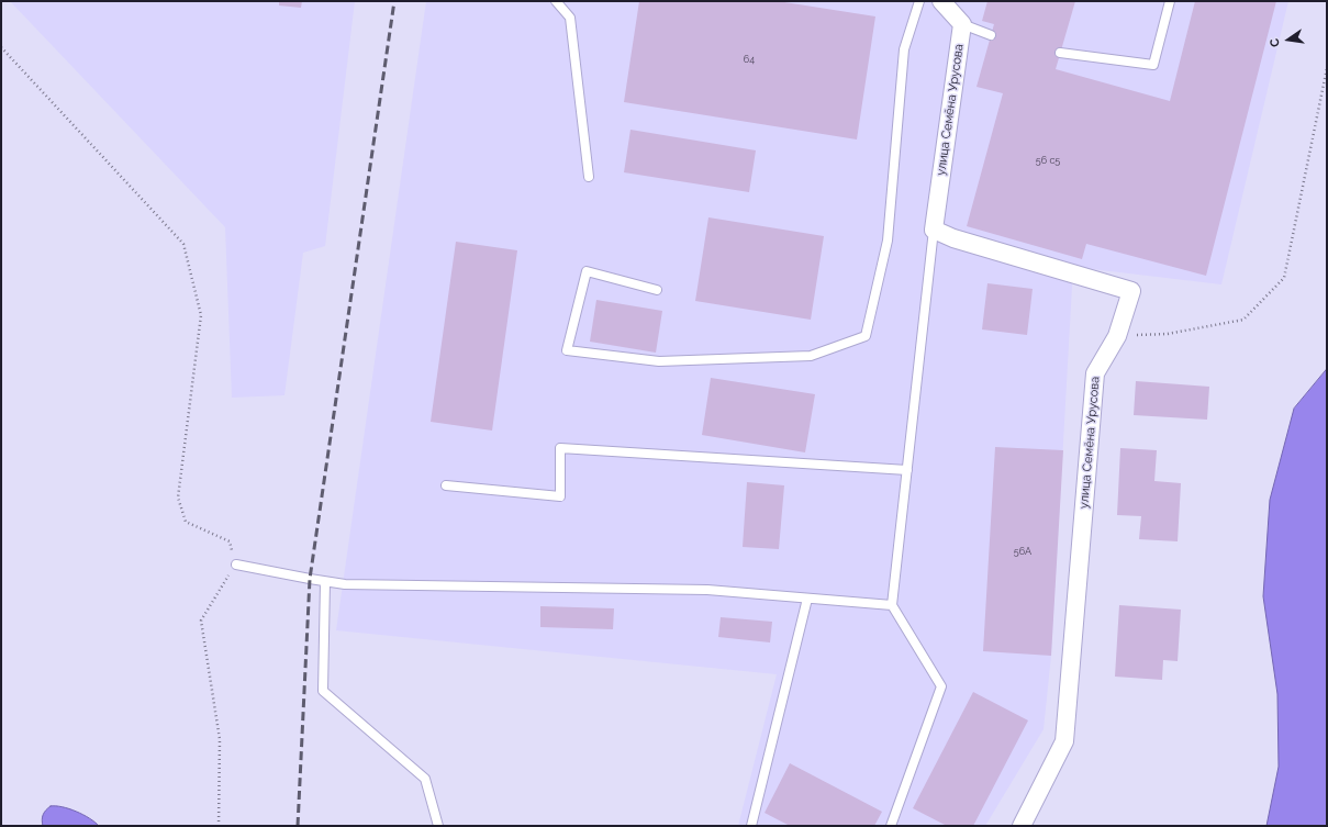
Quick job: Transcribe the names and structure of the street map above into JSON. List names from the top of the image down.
{
  "streets": {
    "street": ["улица Семёна Урусова"]
  },
  "house_numbers": ["64", "56 с5", "56А"],
  "north": "left"
}
